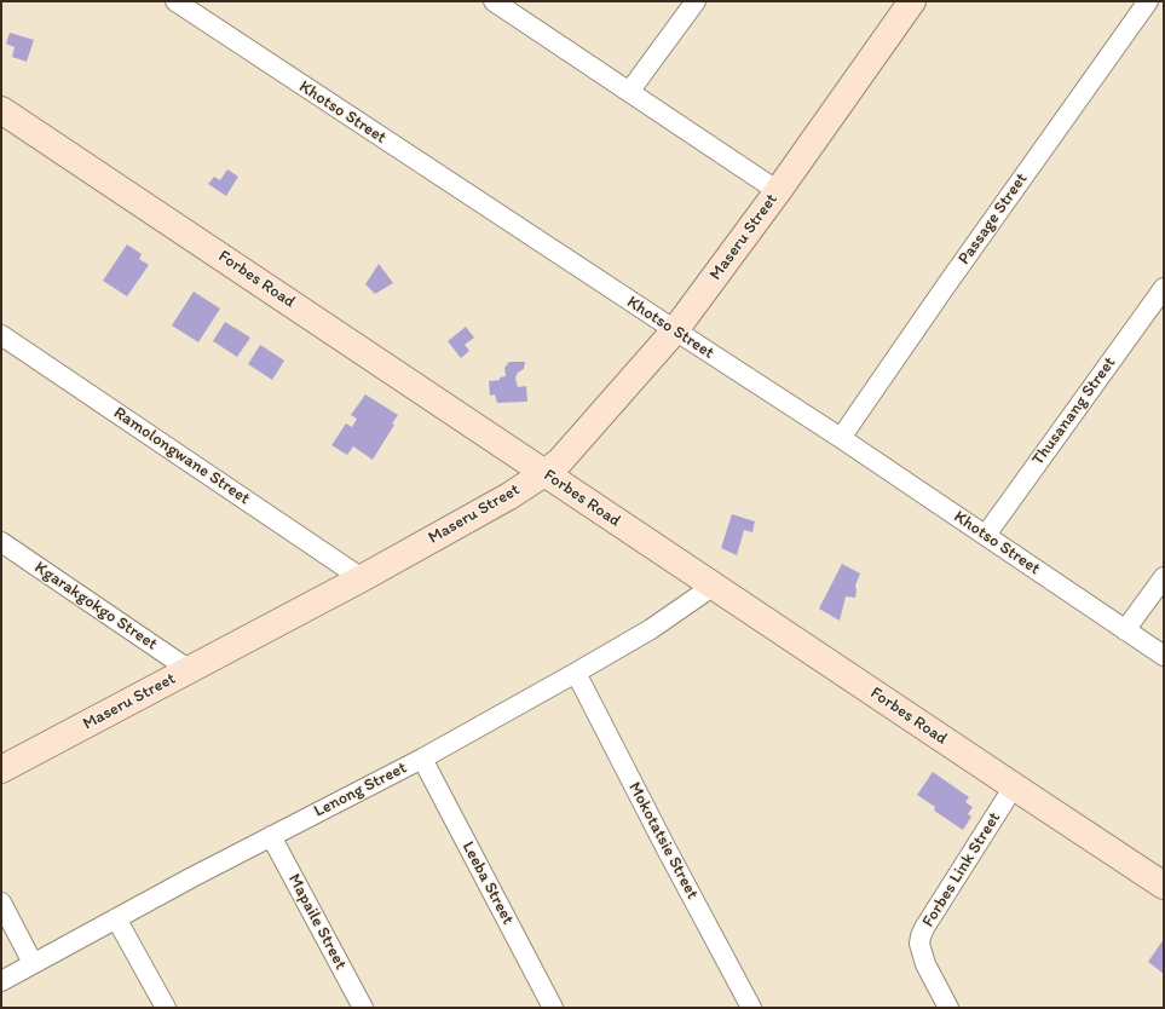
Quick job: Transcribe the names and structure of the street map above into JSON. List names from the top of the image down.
{
  "streets": {
    "street": [
      "Khotso Street",
      "Passage Street",
      "Maseru Street",
      "Forbes Road",
      "Thusanang Street",
      "Ramolongwane Street",
      "Kgarakgokgo Street",
      "Lenong Street",
      "Mokotatsie Street",
      "Forbes Link Street",
      "Leeba Street",
      "Mapaile Street"
    ]
  },
  "crossings": [
    ["Khotso Street", "Passage Street"],
    ["Khotso Street", "Maseru Street"],
    ["Khotso Street", "Thusanang Street"],
    ["Maseru Street", "Forbes Road"],
    ["Maseru Street", "Ramolongwane Street"],
    ["Maseru Street", "Kgarakgokgo Street"],
    ["Forbes Road", "Lenong Street"],
    ["Forbes Road", "Forbes Link Street"],
    ["Lenong Street", "Mokotatsie Street"],
    ["Lenong Street", "Leeba Street"],
    ["Lenong Street", "Mapaile Street"]
  ]
}
